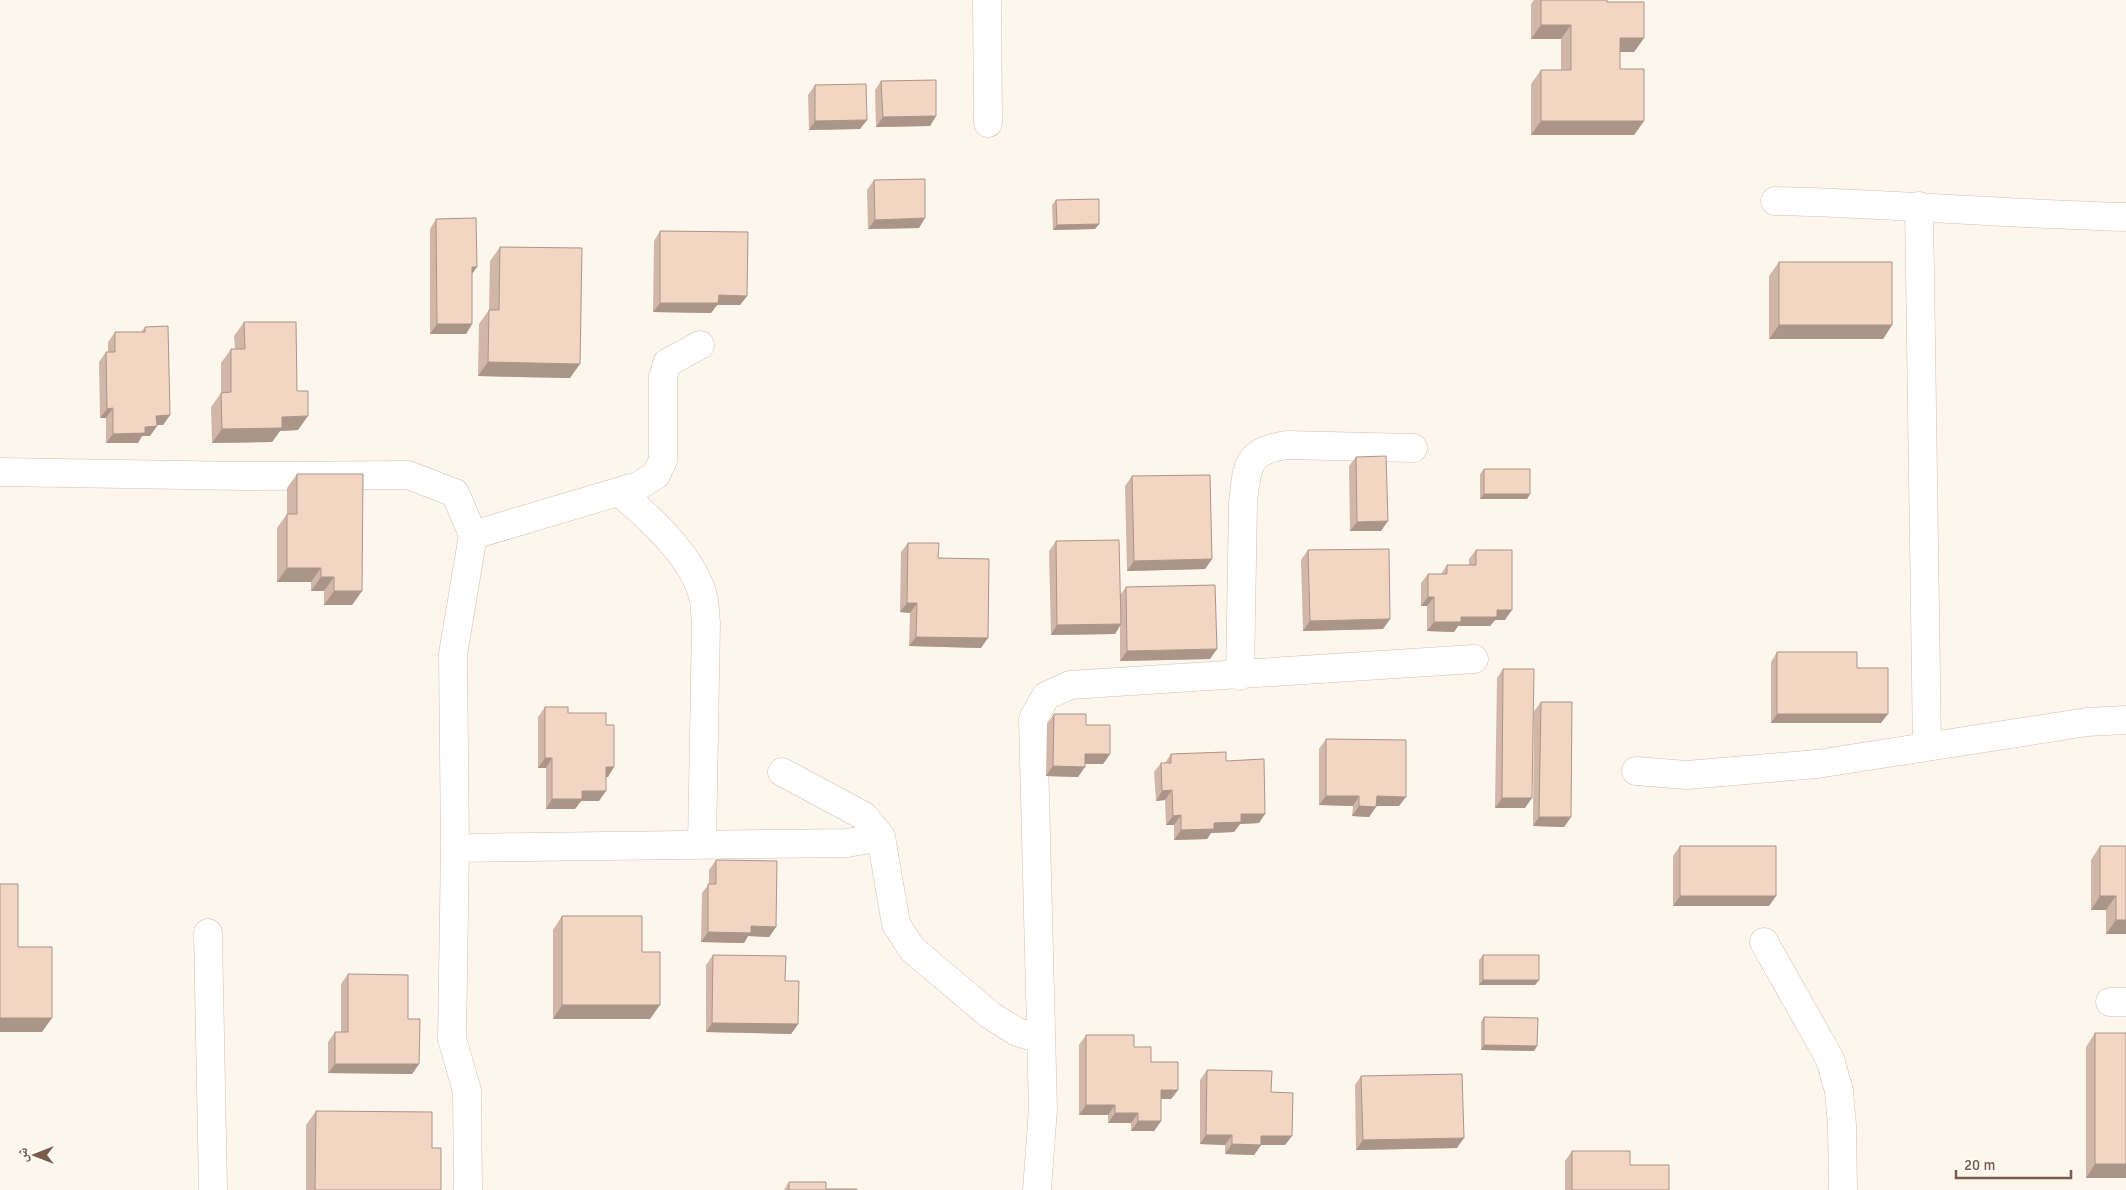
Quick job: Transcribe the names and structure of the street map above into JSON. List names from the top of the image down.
{
  "scale_bar": "20 m",
  "north": "left"
}
